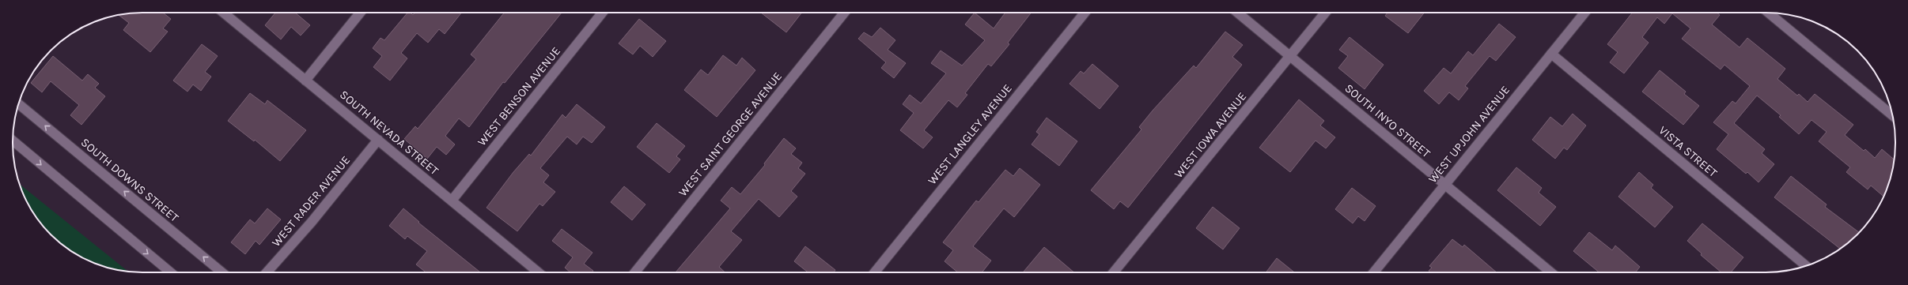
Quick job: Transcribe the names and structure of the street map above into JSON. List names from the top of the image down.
{
  "streets": {
    "street": [
      "WEST BENSON AVENUE",
      "SOUTH INYO STREET",
      "SOUTH NEVADA STREET",
      "WEST SAINT GEORGE AVENUE",
      "WEST LANGLEY AVENUE",
      "WEST UPJOHN AVENUE",
      "WEST IOWA AVENUE",
      "VISTA STREET",
      "SOUTH DOWNS STREET",
      "WEST RADER AVENUE"
    ]
  },
  "crossings": [
    ["WEST BENSON AVENUE", "SOUTH NEVADA STREET"],
    ["SOUTH INYO STREET", "WEST UPJOHN AVENUE"],
    ["SOUTH INYO STREET", "WEST IOWA AVENUE"],
    ["SOUTH NEVADA STREET", "WEST RADER AVENUE"],
    ["WEST UPJOHN AVENUE", "VISTA STREET"]
  ]
}
